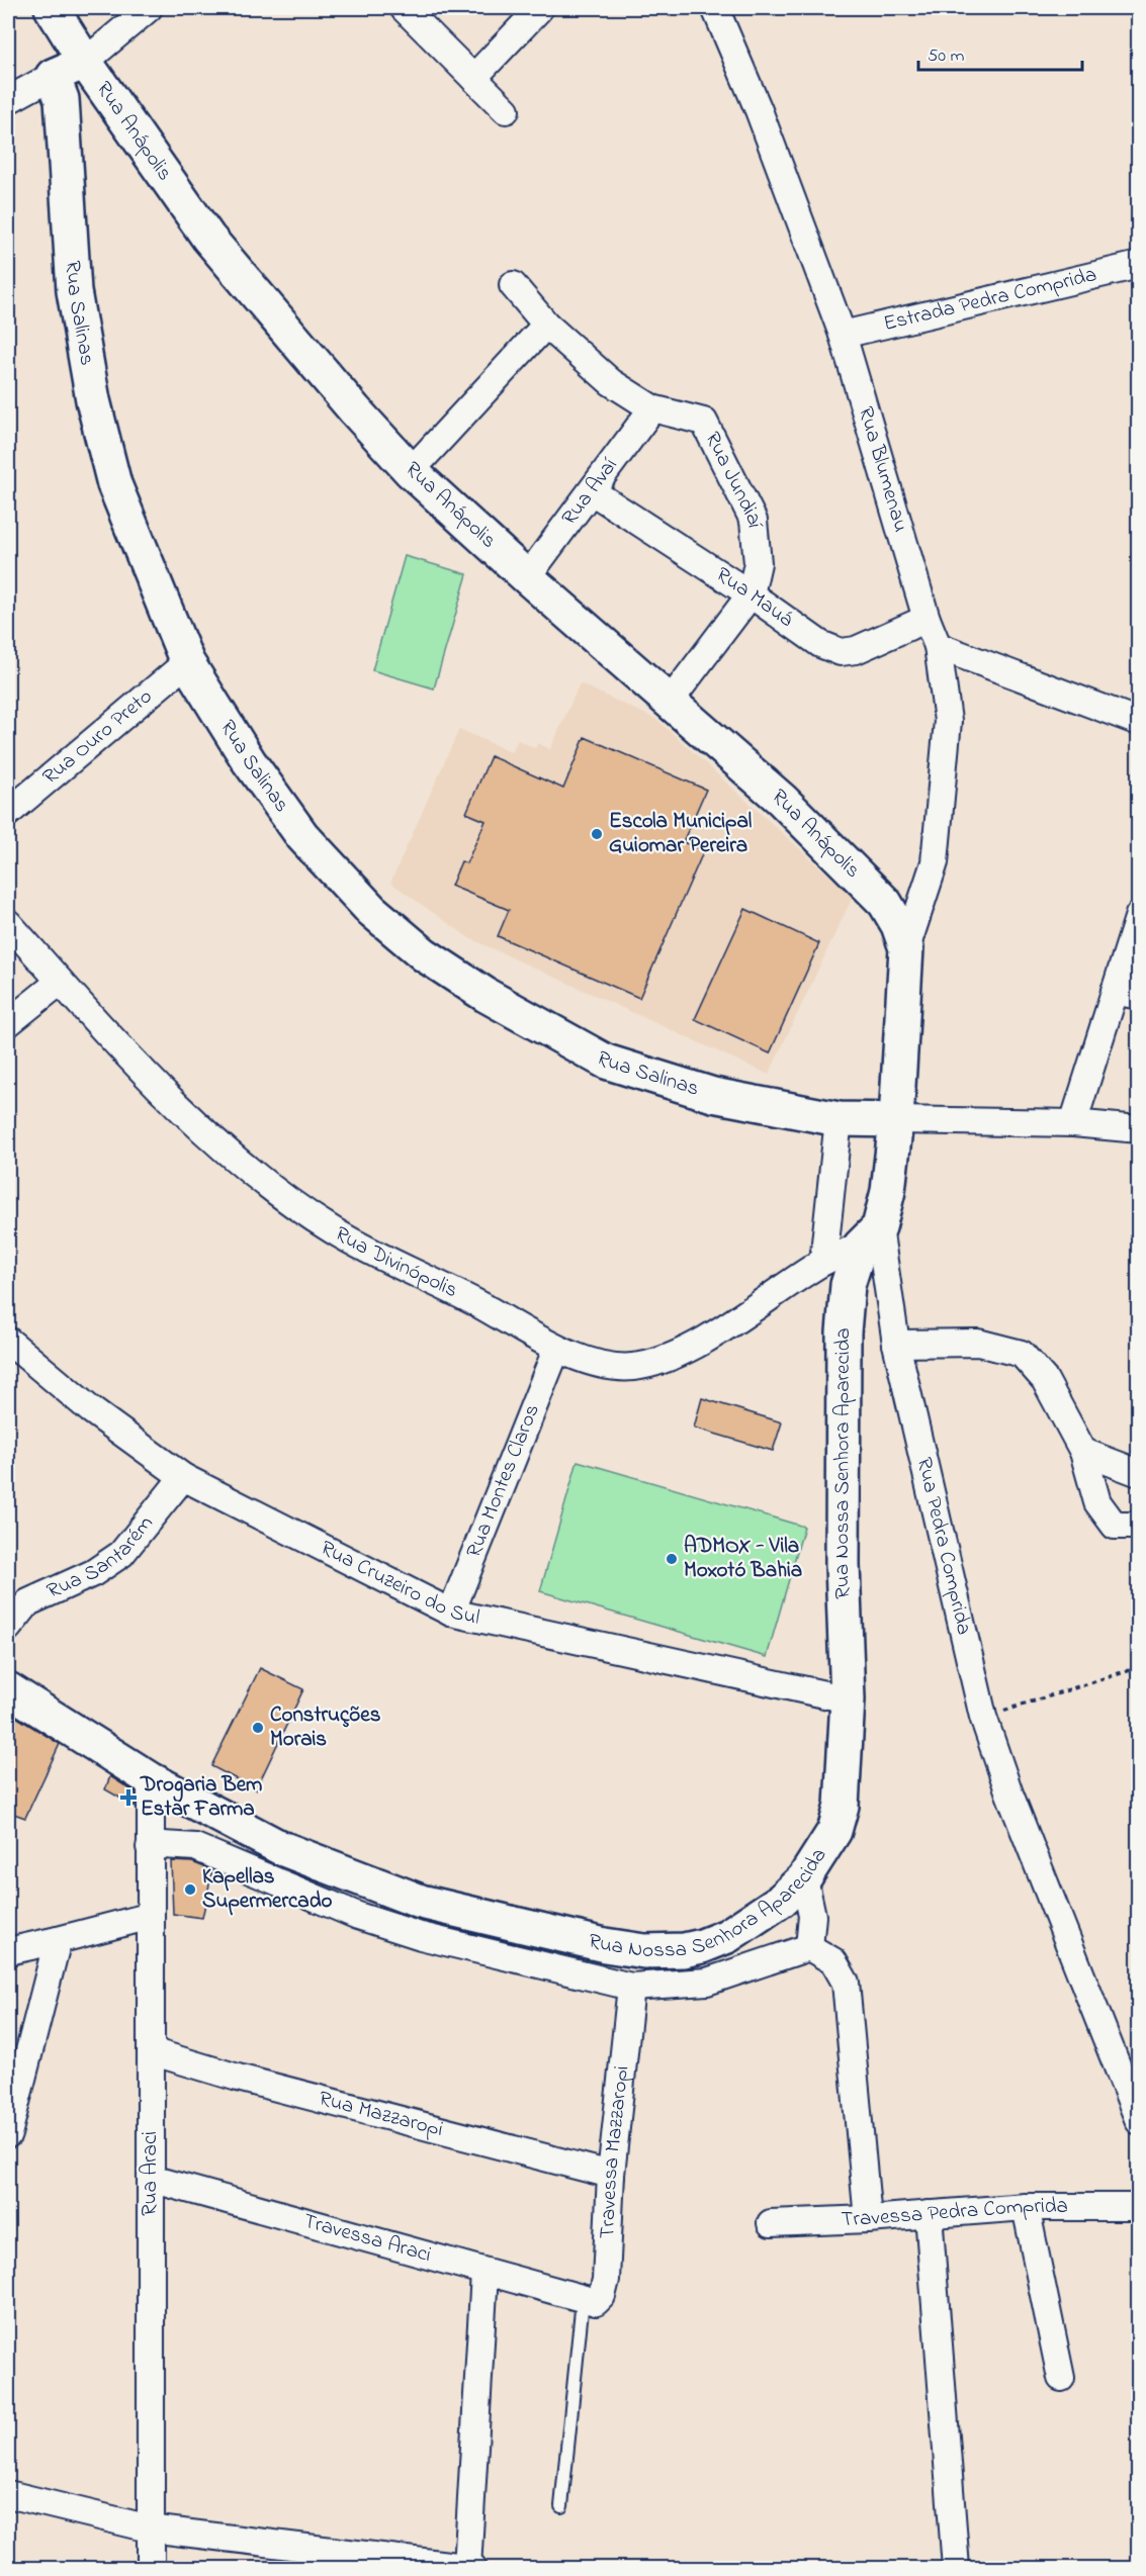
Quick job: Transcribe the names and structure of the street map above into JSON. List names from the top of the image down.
{
  "streets": {
    "street": [
      "Rua Anápolis",
      "Estrada Pedra Comprida",
      "Rua Salinas",
      "Rua Blumenau",
      "Rua Jundiaí",
      "Rua Avaí",
      "Rua Mauá",
      "Rua Ouro Preto",
      "Rua Divinópolis",
      "Rua Nossa Senhora Aparecida",
      "Rua Montes Claros",
      "Rua Pedra Comprida",
      "Rua Santarém",
      "Rua Cruzeiro do Sul",
      "Rua Mazzaropi",
      "Travessa Mazzaropi",
      "Rua Araci",
      "Travessa Pedra Comprida",
      "Travessa Araci"
    ]
  },
  "crossings": [
    ["Rua Anápolis", "Rua Blumenau"],
    ["Rua Anápolis", "Rua Jundiaí"],
    ["Rua Anápolis", "Rua Avaí"],
    ["Rua Anápolis", "Rua Pedra Comprida"],
    ["Estrada Pedra Comprida", "Rua Blumenau"],
    ["Rua Salinas", "Rua Ouro Preto"],
    ["Rua Salinas", "Rua Pedra Comprida"],
    ["Rua Blumenau", "Rua Mauá"],
    ["Rua Blumenau", "Rua Pedra Comprida"],
    ["Rua Jundiaí", "Rua Avaí"],
    ["Rua Jundiaí", "Rua Mauá"],
    ["Rua Avaí", "Rua Mauá"],
    ["Rua Divinópolis", "Rua Nossa Senhora Aparecida"],
    ["Rua Divinópolis", "Rua Montes Claros"],
    ["Rua Divinópolis", "Rua Pedra Comprida"],
    ["Rua Nossa Senhora Aparecida", "Rua Pedra Comprida"],
    ["Rua Nossa Senhora Aparecida", "Rua Cruzeiro do Sul"],
    ["Rua Nossa Senhora Aparecida", "Travessa Mazzaropi"],
    ["Rua Nossa Senhora Aparecida", "Rua Araci"],
    ["Rua Montes Claros", "Rua Cruzeiro do Sul"],
    ["Rua Santarém", "Rua Cruzeiro do Sul"],
    ["Rua Mazzaropi", "Travessa Mazzaropi"],
    ["Rua Mazzaropi", "Rua Araci"],
    ["Travessa Mazzaropi", "Travessa Araci"],
    ["Rua Araci", "Travessa Araci"]
  ],
  "places": {
    "other": [
      "Escola Municipal Guiomar Pereira",
      "ADMOX - Vila Moxotó Bahia",
      "Construções Morais",
      "Kapellas Supermercado"
    ],
    "health": ["Drogaria Bem Estar Farma"]
  },
  "scale_bar": "50 m"
}
